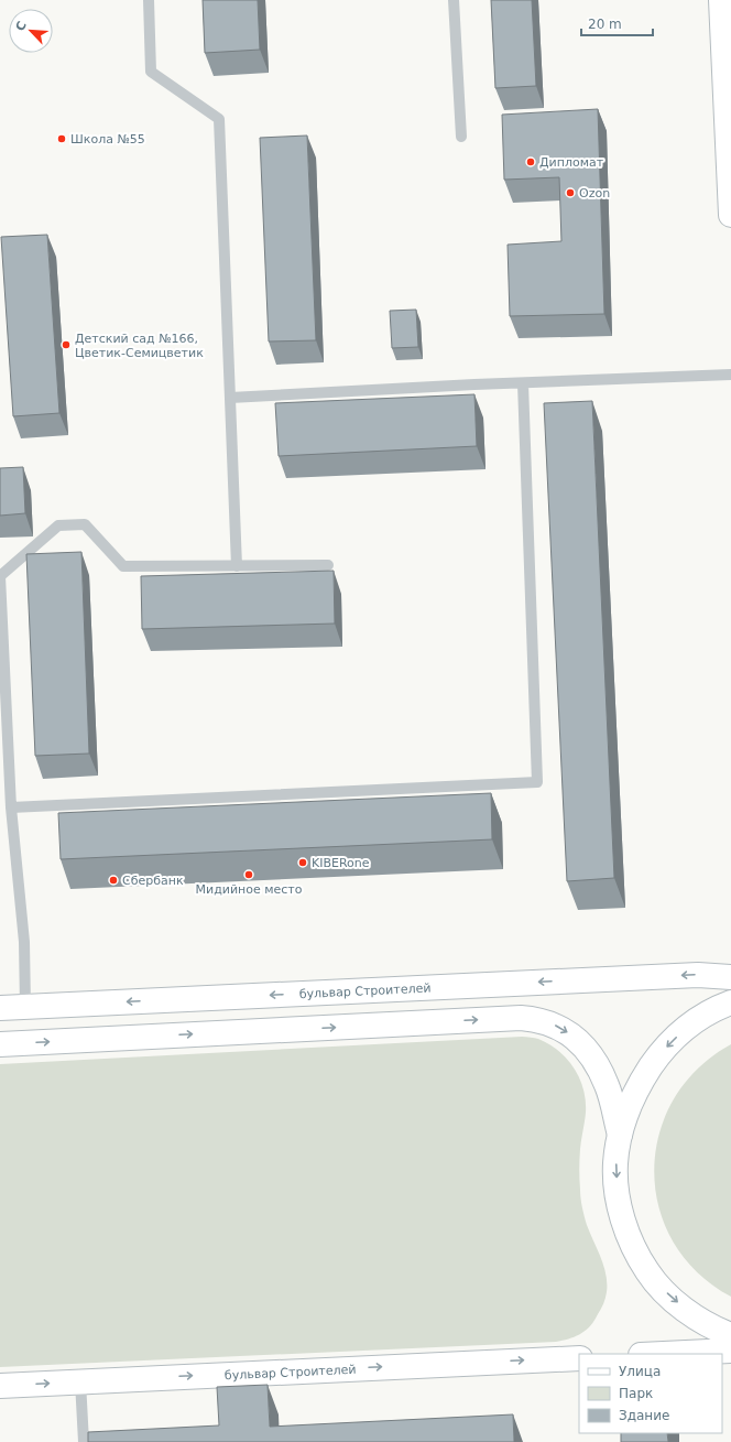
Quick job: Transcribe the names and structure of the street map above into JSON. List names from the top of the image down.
{
  "streets": {
    "main road": ["бульвар Строителей"]
  },
  "places": [
    "Школа №55",
    "Дипломат",
    "Ozon",
    "Детский сад №166, Цветик-Семицветик",
    "KIBERone",
    "Мидийное место",
    "Сбербанк"
  ],
  "legend": ["Улица", "Парк", "Здание"],
  "scale_bar": "20 m",
  "north": "top left"
}
